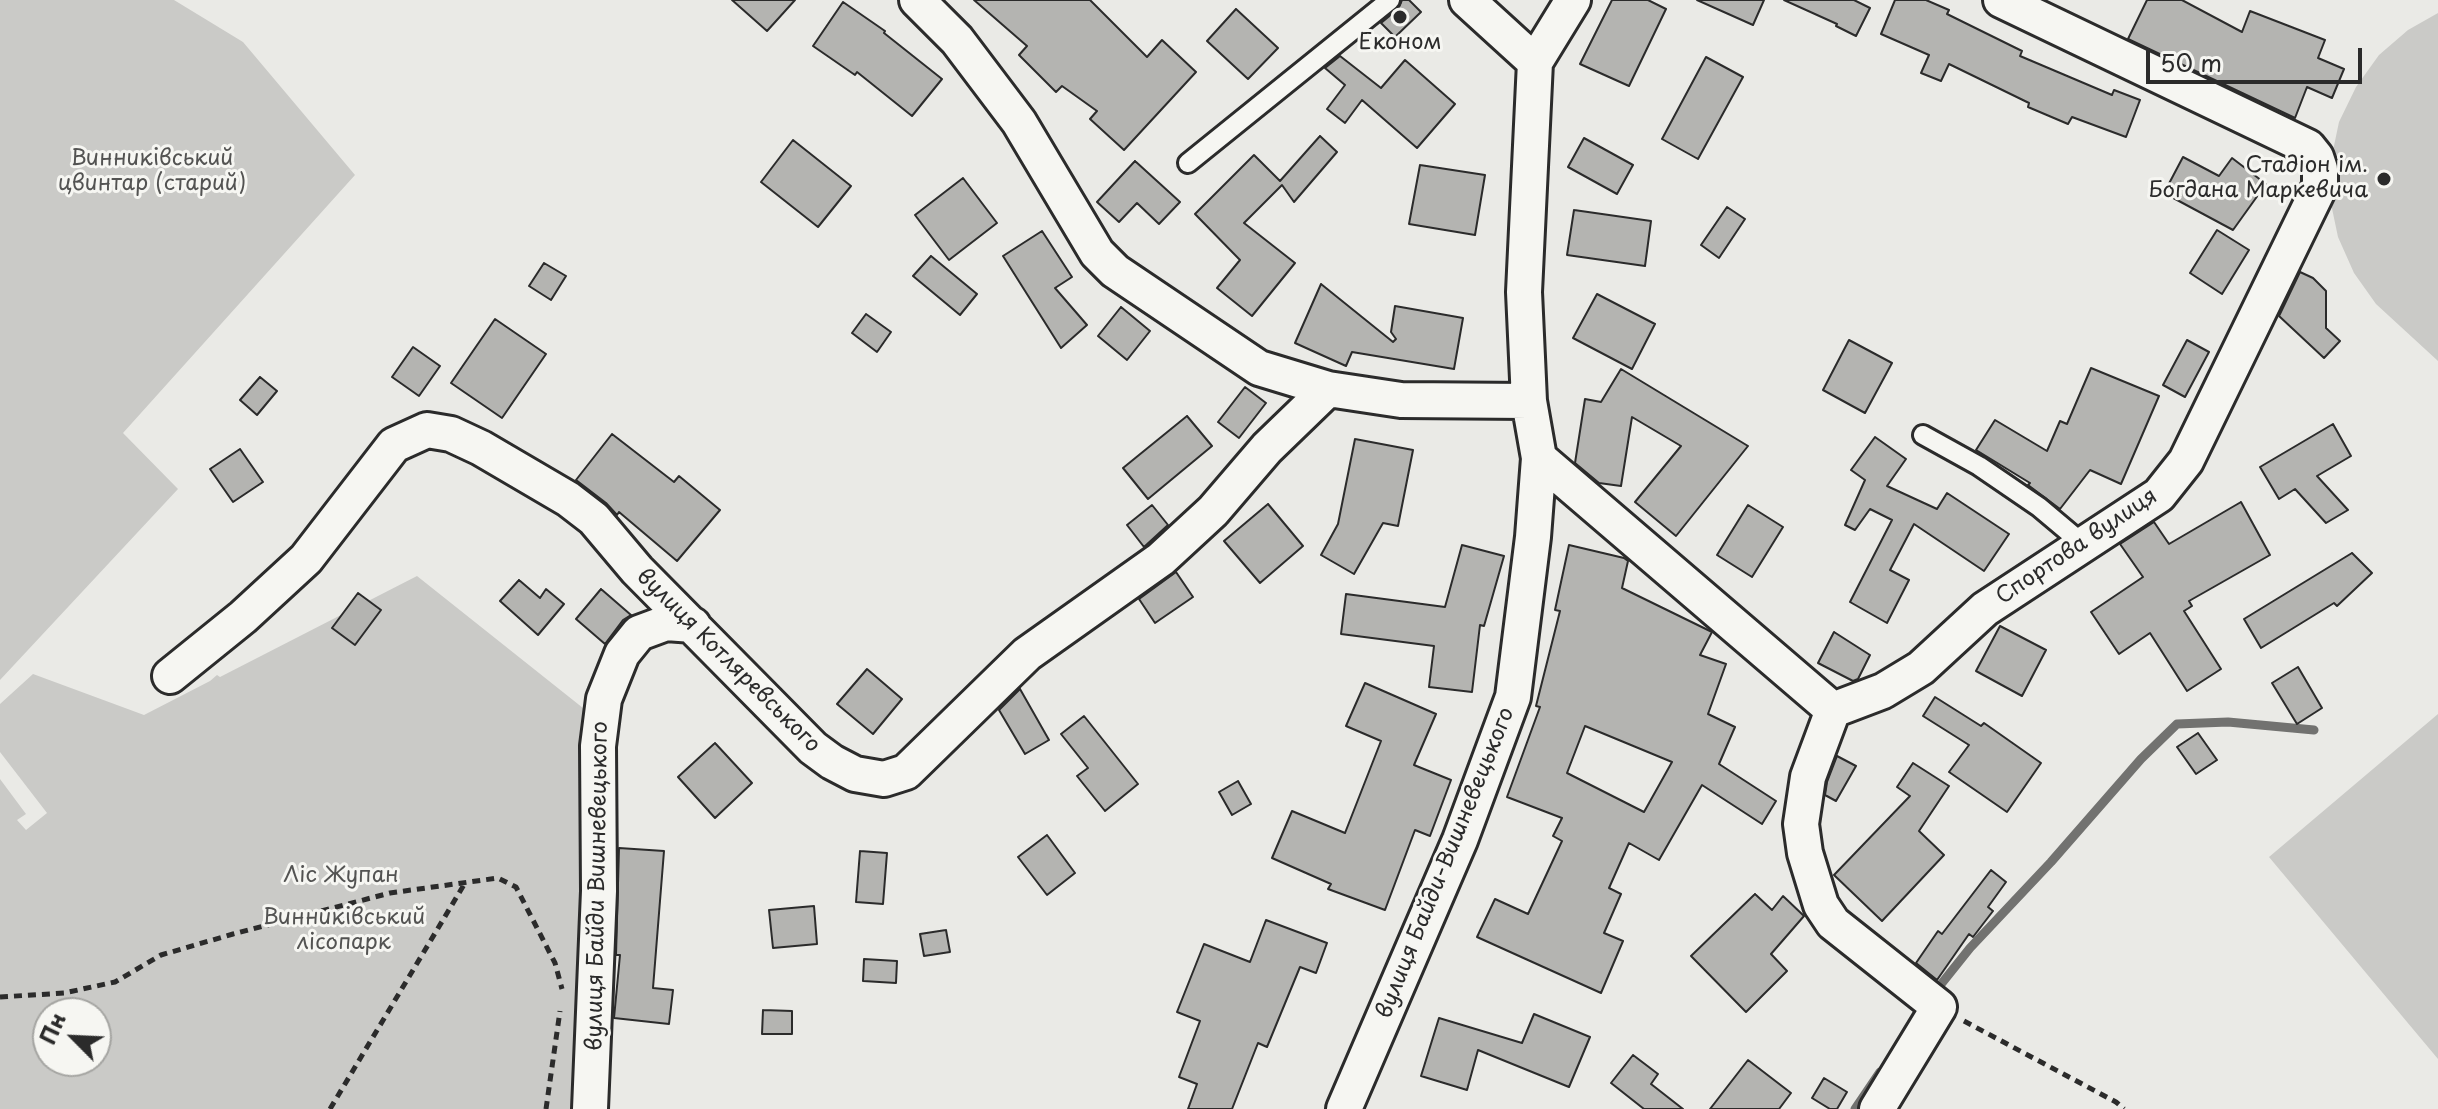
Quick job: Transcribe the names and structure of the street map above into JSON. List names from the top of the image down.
{
  "streets": {
    "street": [
      "Спортова вулиця",
      "вулиця Котляревського",
      "вулиця Байди-Вишневецького",
      "вулиця Байди Вишневецького"
    ]
  },
  "crossings": [
    ["вулиця Котляревського", "вулиця Байди Вишневецького"]
  ],
  "parks": ["Винниківський цвинтар (старий)", "Ліс Жупан", "Винниківський лісопарк"],
  "places": ["Економ", "Стадіон ім. Богдана Маркевича"],
  "scale_bar": "50 m",
  "north": "top left"
}
